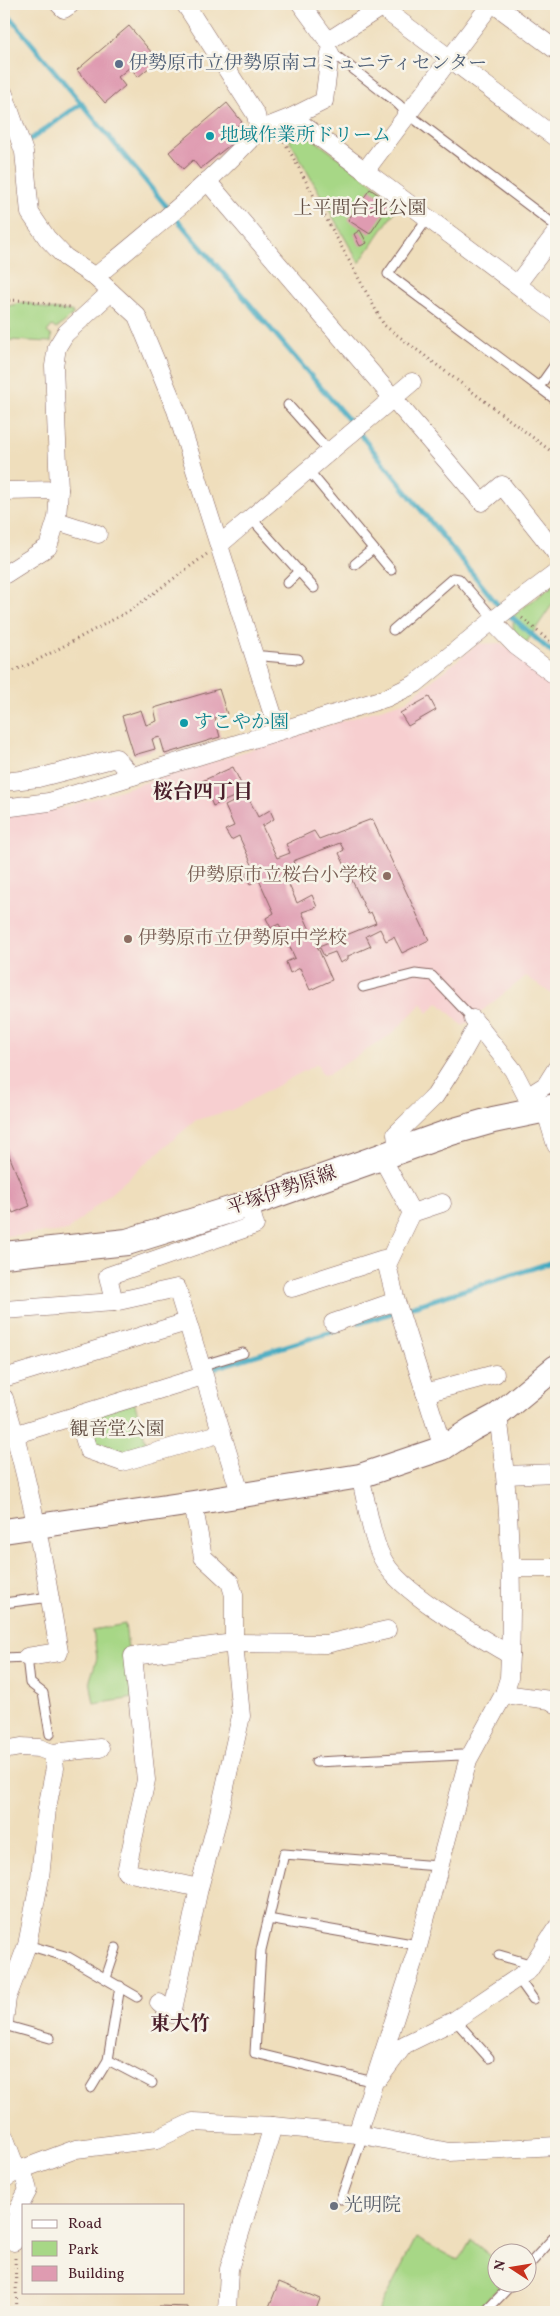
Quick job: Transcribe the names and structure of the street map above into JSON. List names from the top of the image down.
{
  "streets": {
    "main road": ["平塚伊勢原線"]
  },
  "districts": ["桜台四丁目", "東大竹"],
  "parks": ["上平間台北公園", "観音堂公園"],
  "places": [
    "伊勢原市立伊勢原南コミュニティセンター",
    "地域作業所ドリーム",
    "すこやか園",
    "伊勢原市立桜台小学校",
    "伊勢原市立伊勢原中学校",
    "光明院"
  ],
  "legend": ["Road", "Park", "Building"],
  "north": "left"
}
